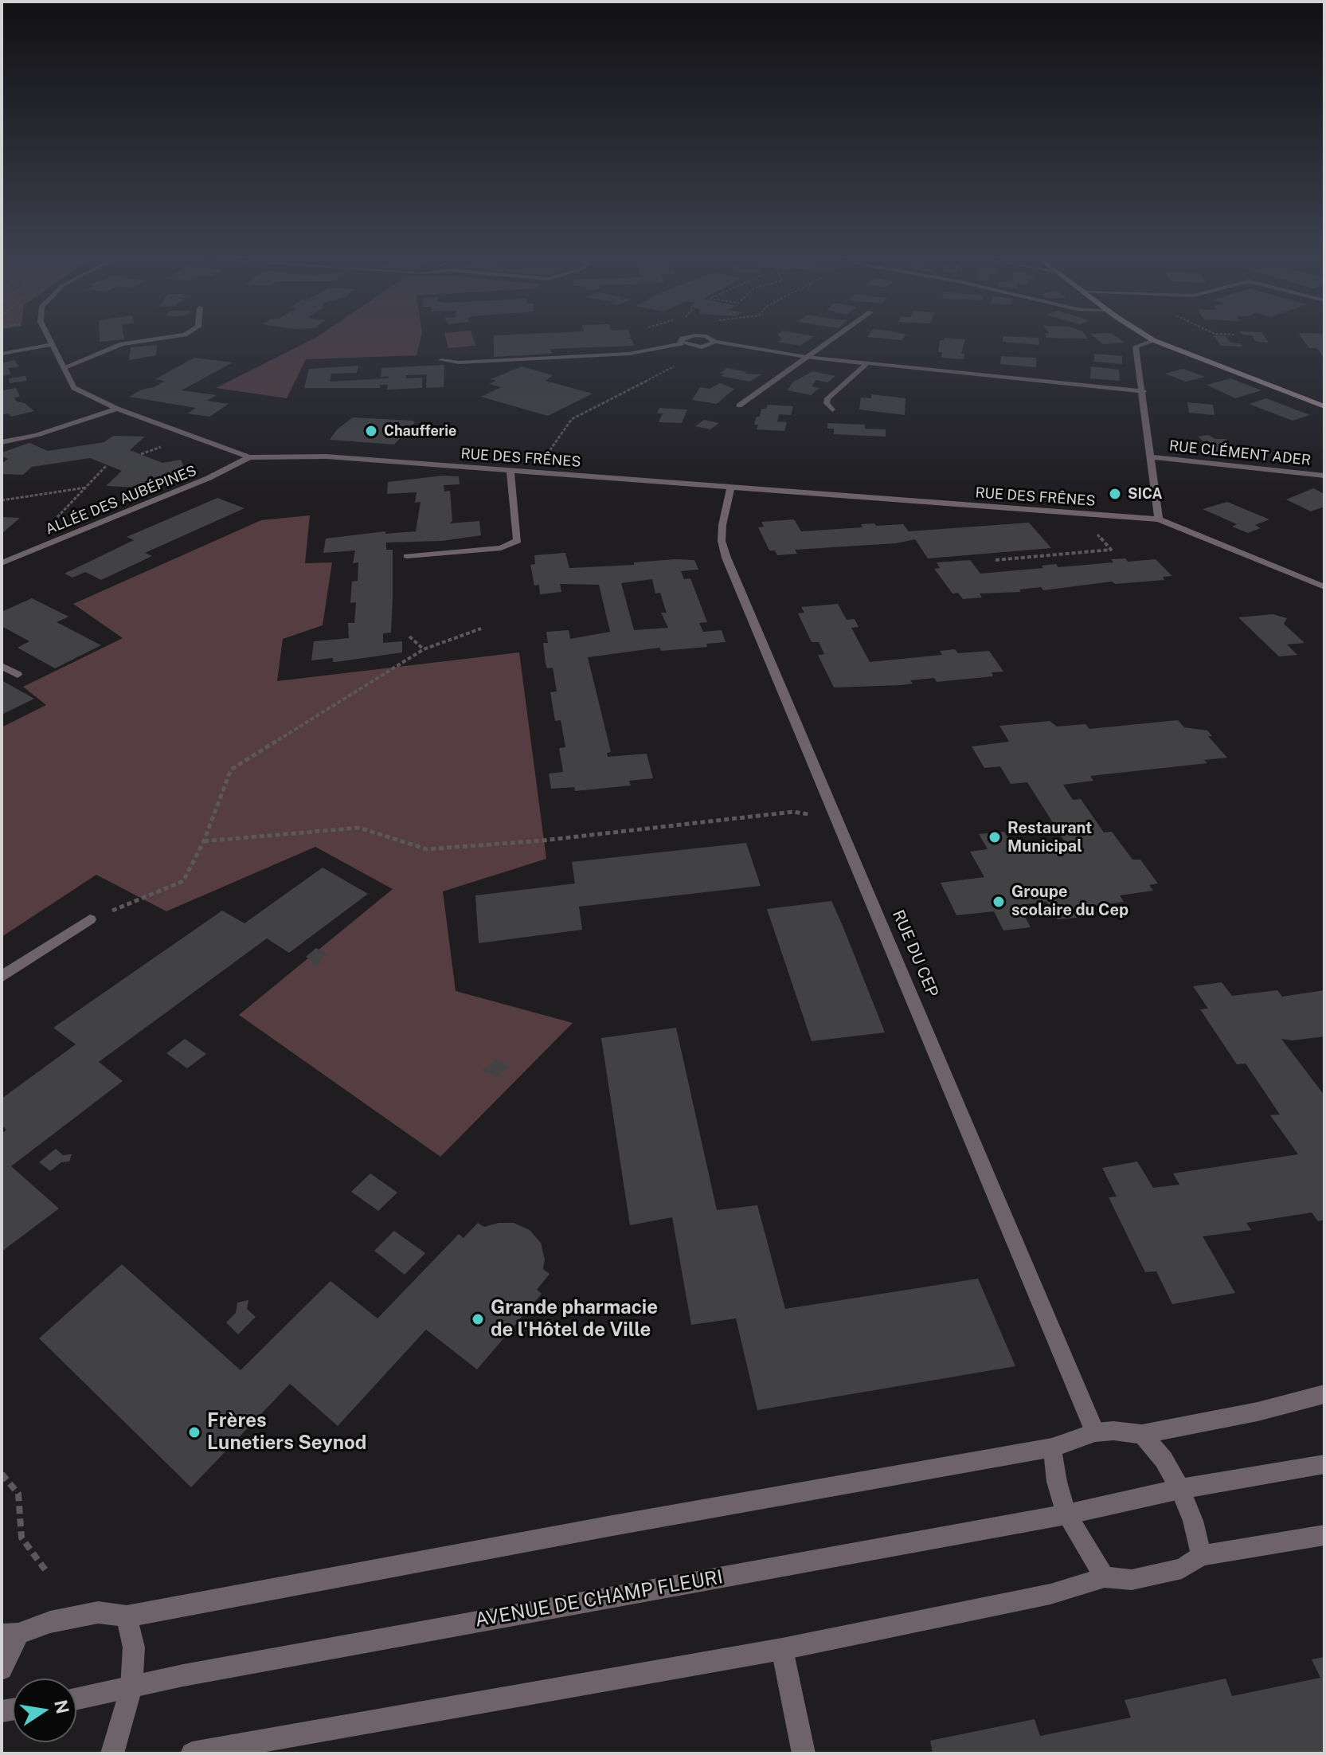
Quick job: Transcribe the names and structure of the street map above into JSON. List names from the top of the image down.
{
  "streets": {
    "street": [
      "RUE CLÉMENT ADER",
      "RUE DES FRÊNES",
      "ALLÉE DES AUBÉPINES",
      "RUE DU CEP",
      "AVENUE DE CHAMP FLEURI"
    ]
  },
  "crossings": [
    ["RUE DES FRÊNES", "ALLÉE DES AUBÉPINES"],
    ["RUE DES FRÊNES", "RUE DU CEP"]
  ],
  "places": [
    "Chaufferie",
    "SICA",
    "Restaurant Municipal",
    "Groupe scolaire du Cep",
    "Grande pharmacie de l'Hôtel de Ville",
    "Frères Lunetiers Seynod"
  ],
  "north": "right"
}
